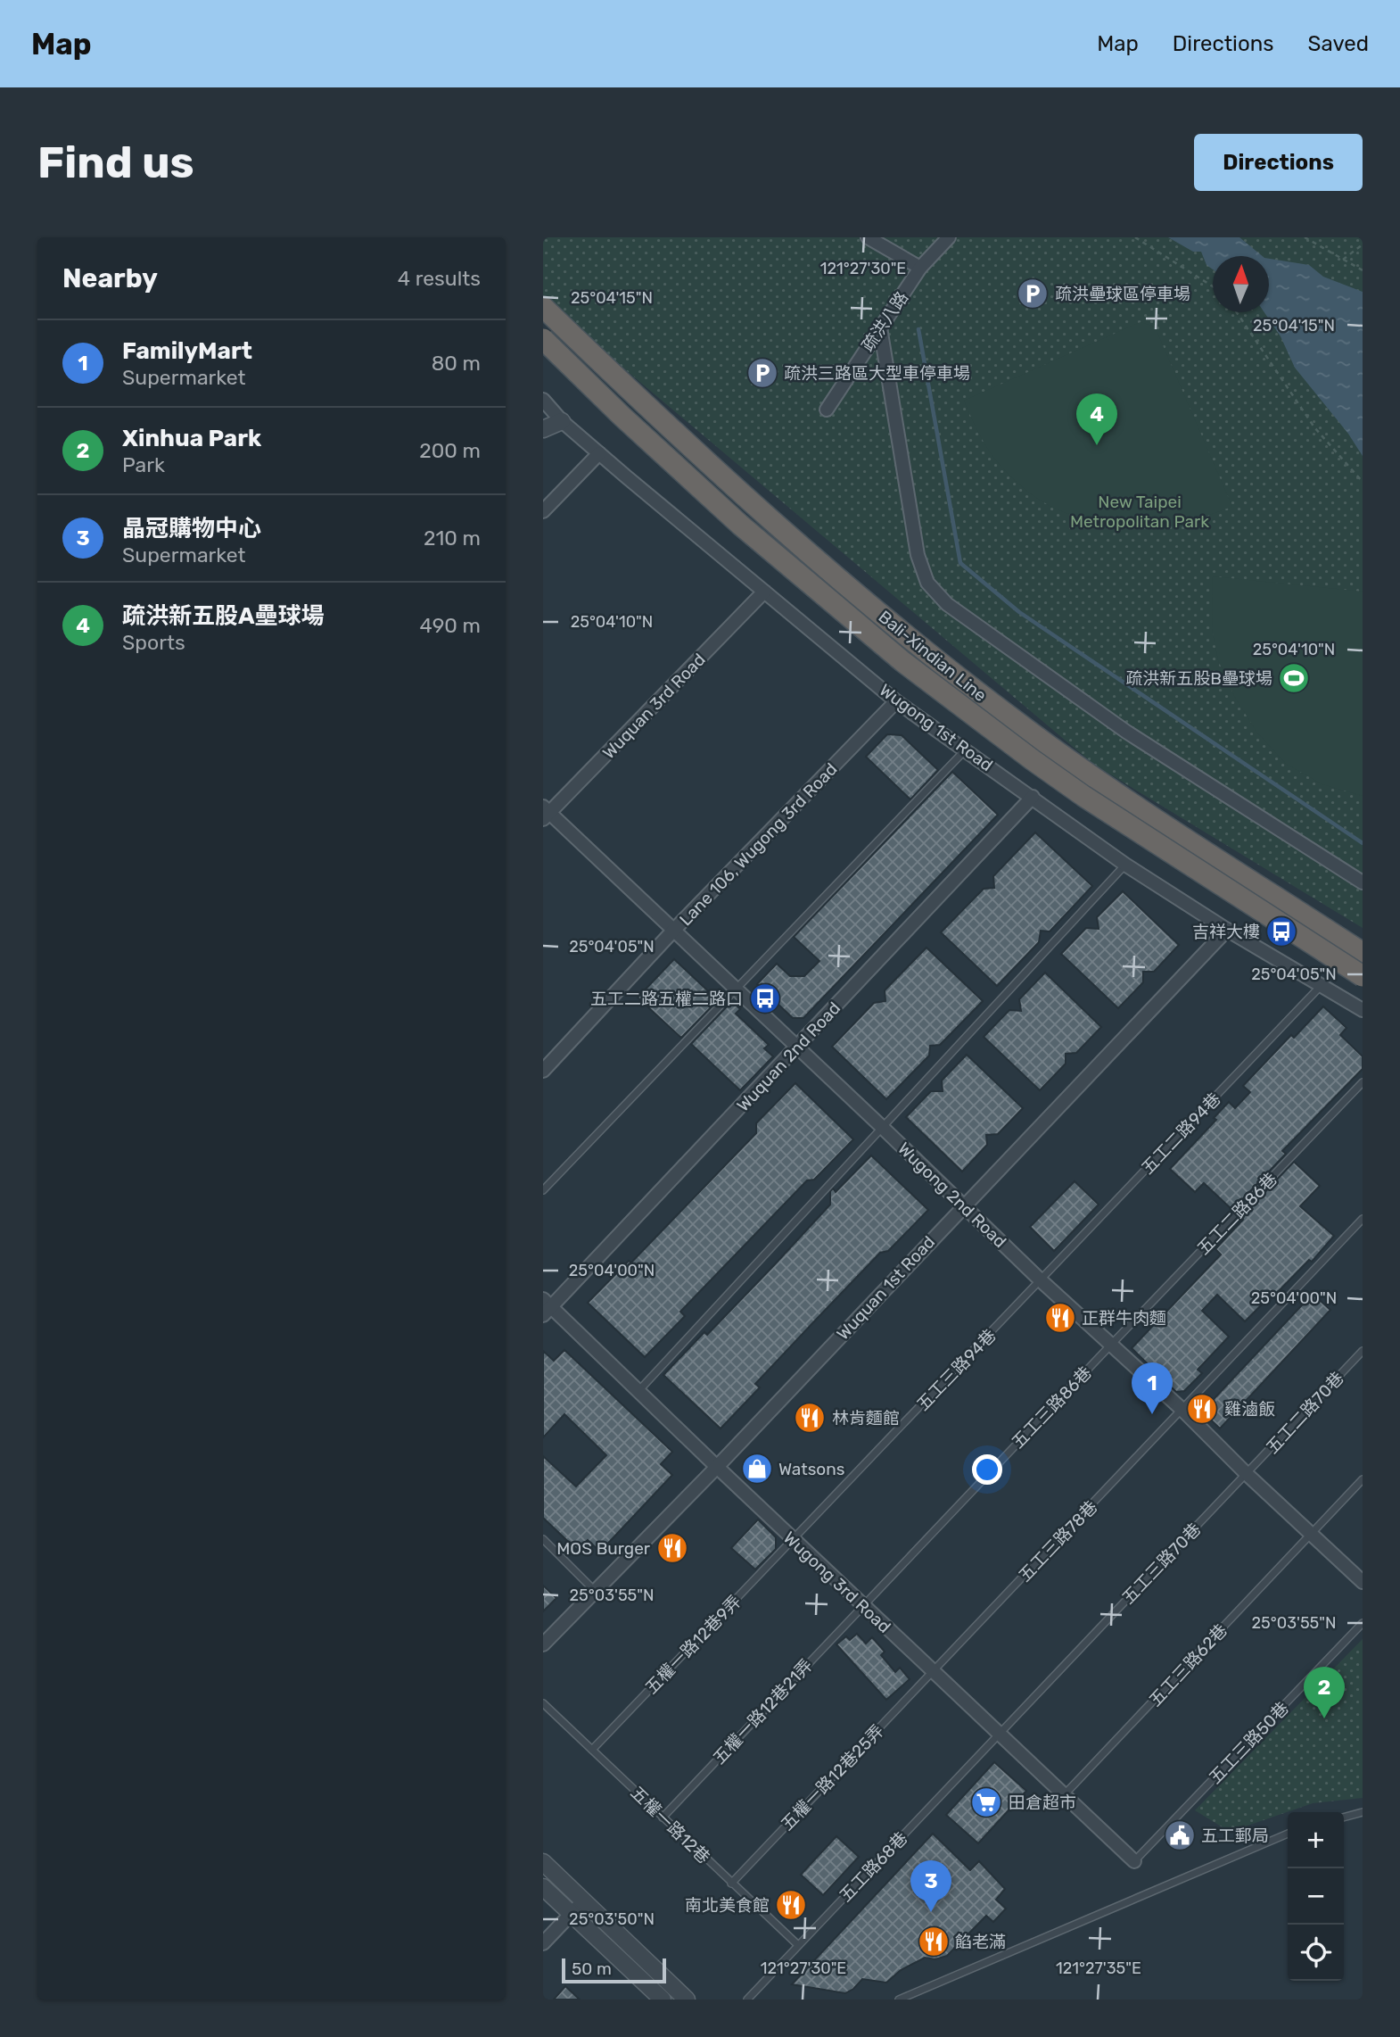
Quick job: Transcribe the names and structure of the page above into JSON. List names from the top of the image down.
{
  "streets": {
    "highway": ["Bali-Xindian Line"],
    "street": [
      "疏洪八路",
      "Wuquan 3rd Road",
      "Wugong 1st Road",
      "Lane 106, Wugong 3rd Road",
      "Wuquan 2nd Road",
      "Wugong 2nd Road",
      "Wuquan 1st Road",
      "Wugong 3rd Road"
    ],
    "lane": [
      "五工二路94巷",
      "五工二路86巷",
      "五工三路94巷",
      "五工三路86巷",
      "五工二路70巷",
      "五工三路78巷",
      "五工三路70巷",
      "五權一路12巷9弄",
      "五工三路62巷",
      "五權一路12巷21弄",
      "五工三路50巷",
      "五權一路12巷25弄",
      "五權一路12巷",
      "五工路68巷"
    ]
  },
  "crossings": [
    ["Wuquan 3rd Road", "Wugong 1st Road"],
    ["Wuquan 3rd Road", "Wugong 2nd Road"],
    ["Wugong 1st Road", "Lane 106, Wugong 3rd Road"],
    ["Wugong 1st Road", "Wuquan 2nd Road"],
    ["Wugong 1st Road", "五工二路94巷"],
    ["Wugong 1st Road", "Wuquan 1st Road"],
    ["Lane 106, Wugong 3rd Road", "Wugong 2nd Road"],
    ["Wuquan 2nd Road", "Wugong 2nd Road"],
    ["Wuquan 2nd Road", "Wugong 3rd Road"],
    ["五工二路94巷", "Wugong 2nd Road"],
    ["五工二路94巷", "五工三路94巷"],
    ["Wugong 2nd Road", "五工二路86巷"],
    ["Wugong 2nd Road", "Wuquan 1st Road"],
    ["Wugong 2nd Road", "五工三路94巷"],
    ["Wugong 2nd Road", "五工三路86巷"],
    ["Wugong 2nd Road", "五工二路70巷"],
    ["Wugong 2nd Road", "五工三路78巷"],
    ["Wugong 2nd Road", "五工三路70巷"],
    ["Wugong 2nd Road", "五工三路62巷"],
    ["五工二路86巷", "五工三路86巷"],
    ["Wuquan 1st Road", "Wugong 3rd Road"],
    ["五工三路94巷", "Wugong 3rd Road"],
    ["五工三路94巷", "五權一路12巷9弄"],
    ["五工三路86巷", "Wugong 3rd Road"],
    ["五工三路86巷", "五權一路12巷21弄"],
    ["五工二路70巷", "五工三路70巷"],
    ["五工三路78巷", "Wugong 3rd Road"],
    ["五工三路78巷", "五權一路12巷25弄"],
    ["五工三路70巷", "Wugong 3rd Road"],
    ["五工三路70巷", "五工路68巷"],
    ["Wugong 3rd Road", "五權一路12巷9弄"],
    ["Wugong 3rd Road", "五工三路62巷"],
    ["Wugong 3rd Road", "五權一路12巷21弄"],
    ["Wugong 3rd Road", "五工三路50巷"],
    ["Wugong 3rd Road", "五權一路12巷25弄"],
    ["Wugong 3rd Road", "五工路68巷"],
    ["五權一路12巷9弄", "五權一路12巷"],
    ["五權一路12巷21弄", "五權一路12巷"],
    ["五權一路12巷25弄", "五權一路12巷"],
    ["五權一路12巷", "五工路68巷"]
  ],
  "parks": ["New Taipei Metropolitan Park"],
  "places": {
    "parking": ["疏洪壘球區停車場", "疏洪三路區大型車停車場"],
    "sports": ["疏洪新五股B壘球場"],
    "bus stop": ["吉祥大樓", "五工二路五權二路口"],
    "restaurant": [
      "正群牛肉麵",
      "雞滷飯",
      "林肯麵館",
      "MOS Burger",
      "南北美食館",
      "餡老滿"
    ],
    "shop": ["Watsons"],
    "supermarket": ["田倉超市"],
    "public building": ["五工郵局"]
  },
  "scale_bar": "50 m",
  "north": "top",
  "page": {
    "header": "Map",
    "nav": ["Map", "Directions", "Saved"],
    "buttons": "Directions",
    "title": "Find us",
    "heading": ["Nearby", "4 results"],
    "list": [
      {
        "mark": "1",
        "name": "FamilyMart",
        "note": "Supermarket",
        "value": "80 m"
      },
      {
        "mark": "2",
        "name": "Xinhua Park",
        "note": "Park",
        "value": "200 m"
      },
      {
        "mark": "3",
        "name": "晶冠購物中心",
        "note": "Supermarket",
        "value": "210 m"
      },
      {
        "mark": "4",
        "name": "疏洪新五股A壘球場",
        "note": "Sports",
        "value": "490 m"
      }
    ],
    "pins": [
      "4",
      "1",
      "2",
      "3"
    ],
    "map_buttons": ["+", "−"],
    "scale": "50 m"
  },
  "coordinates": [
    "121°27'30\"E",
    "25°04'15\"N",
    "25°04'10\"N",
    "25°04'05\"N",
    "25°04'00\"N",
    "25°03'55\"N",
    "25°03'50\"N",
    "121°27'35\"E"
  ]
}
